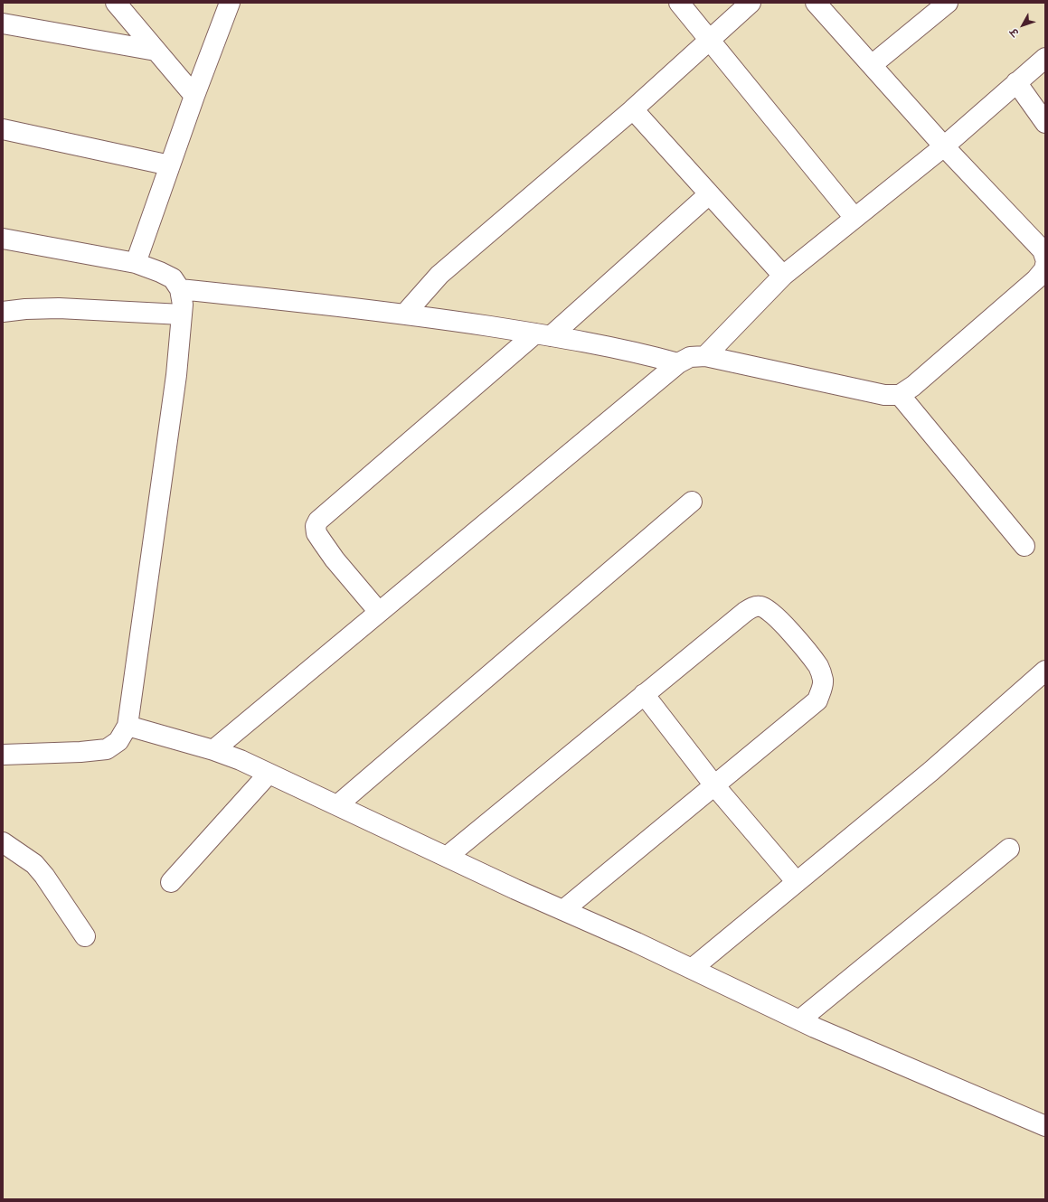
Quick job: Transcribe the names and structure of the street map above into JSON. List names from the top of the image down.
{
  "north": "bottom left"
}
